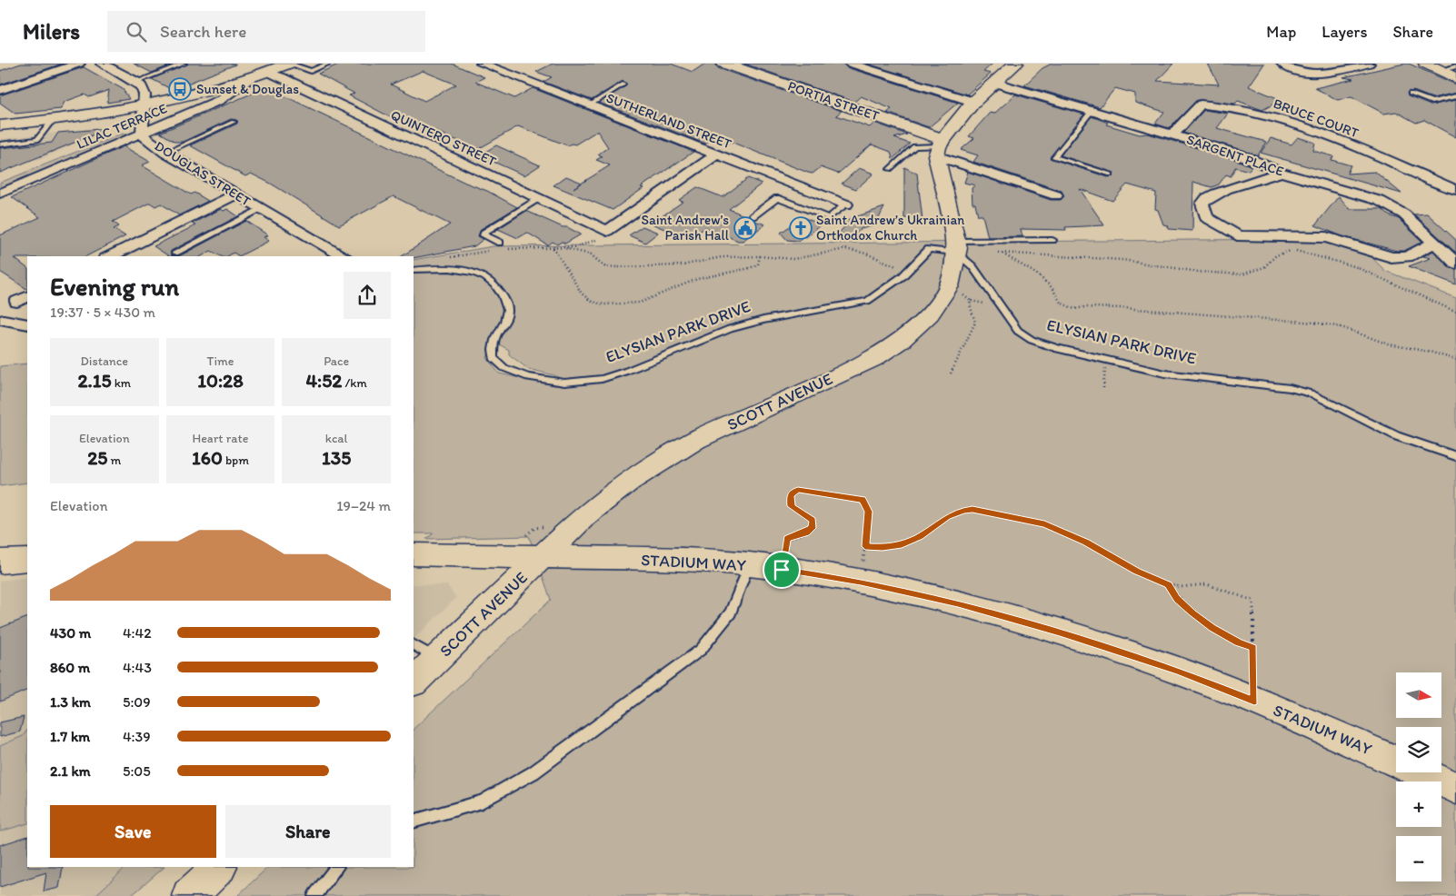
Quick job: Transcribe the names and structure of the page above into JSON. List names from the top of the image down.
{
  "streets": {
    "street": [
      "PORTIA STREET",
      "BRUCE COURT",
      "SUTHERLAND STREET",
      "LILAC TERRACE",
      "QUINTERO STREET",
      "SARGENT PLACE",
      "DOUGLAS STREET",
      "SCOTT AVENUE",
      "STADIUM WAY"
    ],
    "lane": ["ELYSIAN PARK DRIVE"]
  },
  "crossings": [
    ["PORTIA STREET", "SCOTT AVENUE"],
    ["BRUCE COURT", "SARGENT PLACE"],
    ["LILAC TERRACE", "DOUGLAS STREET"],
    ["ELYSIAN PARK DRIVE", "SCOTT AVENUE"],
    ["SCOTT AVENUE", "STADIUM WAY"]
  ],
  "places": {
    "bus stop": ["Sunset & Douglas"],
    "public building": ["Saint Andrew’s Parish Hall"],
    "church": ["Saint Andrew’s Ukrainian Orthodox Church"]
  },
  "north": "right",
  "page": {
    "header": "Milers",
    "search": "Search here",
    "nav": ["Map", "Layers", "Share"],
    "heading": ["Evening run", "19:37 · 5 × 430 m"],
    "stats": [
      ["Distance", "2.15 km"],
      ["Time", "10:28"],
      ["Pace", "4:52 /km"],
      ["Elevation", "25 m"],
      ["Heart rate", "160 bpm"],
      ["kcal", "135"]
    ],
    "chart": ["Elevation", "19–24 m"],
    "list": [
      {
        "name": "430 m",
        "note": "4:42"
      },
      {
        "name": "860 m",
        "note": "4:43"
      },
      {
        "name": "1.3 km",
        "note": "5:09"
      },
      {
        "name": "1.7 km",
        "note": "4:39"
      },
      {
        "name": "2.1 km",
        "note": "5:05"
      }
    ],
    "map_buttons": ["+", "−"],
    "buttons": ["Save", "Share"]
  }
}
